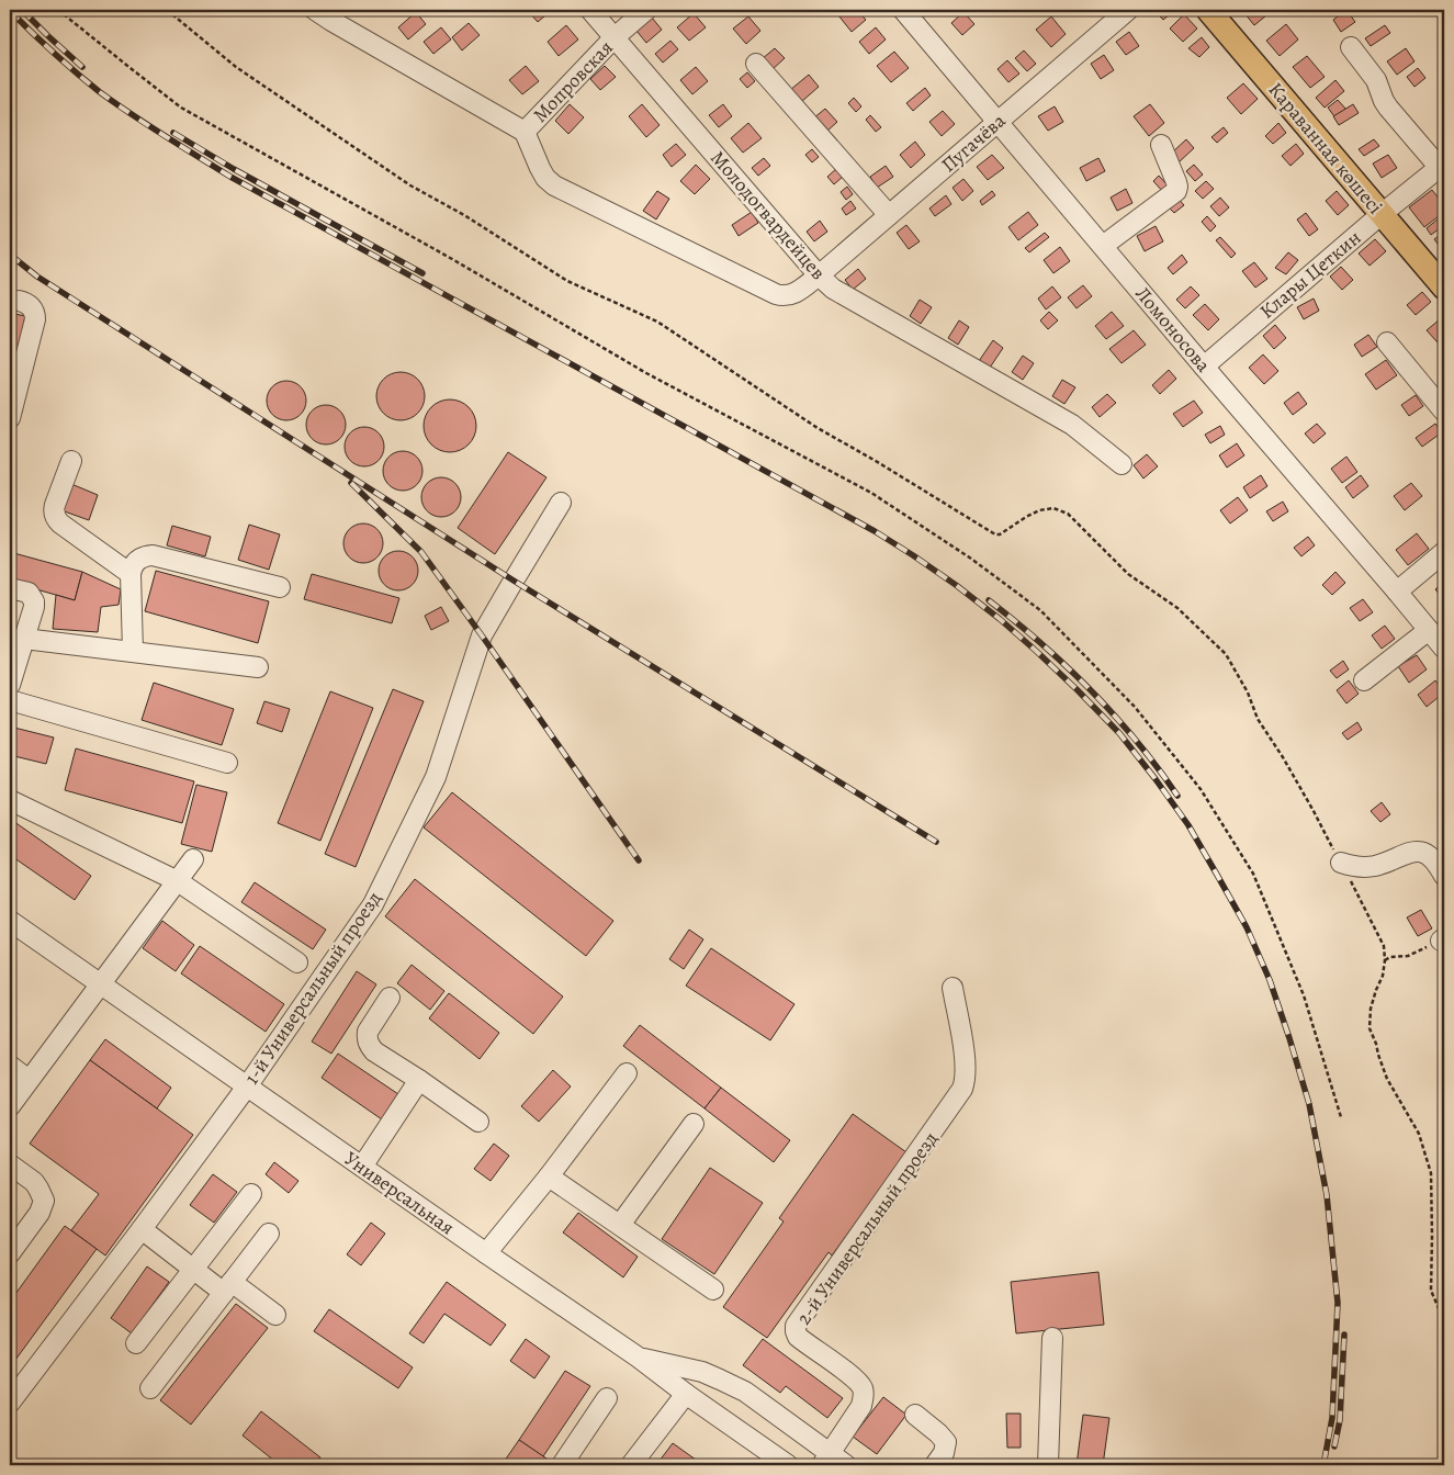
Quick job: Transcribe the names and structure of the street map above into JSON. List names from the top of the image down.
{
  "streets": {
    "main road": ["Караванная көшесі"],
    "street": [
      "Мопровская",
      "Пугачёва",
      "Молодогвардейцев",
      "Клары Цеткин",
      "Ломоносова",
      "1-й Универсальный проезд",
      "Универсальная",
      "2-й Универсальный проезд"
    ]
  },
  "crossings": [
    ["Мопровская", "Пугачёва"],
    ["Мопровская", "Молодогвардейцев"],
    ["Пугачёва", "Молодогвардейцев"],
    ["Пугачёва", "Ломоносова"],
    ["Караванная көшесі", "Клары Цеткин"],
    ["Клары Цеткин", "Ломоносова"],
    ["1-й Универсальный проезд", "Универсальная"]
  ]
}
